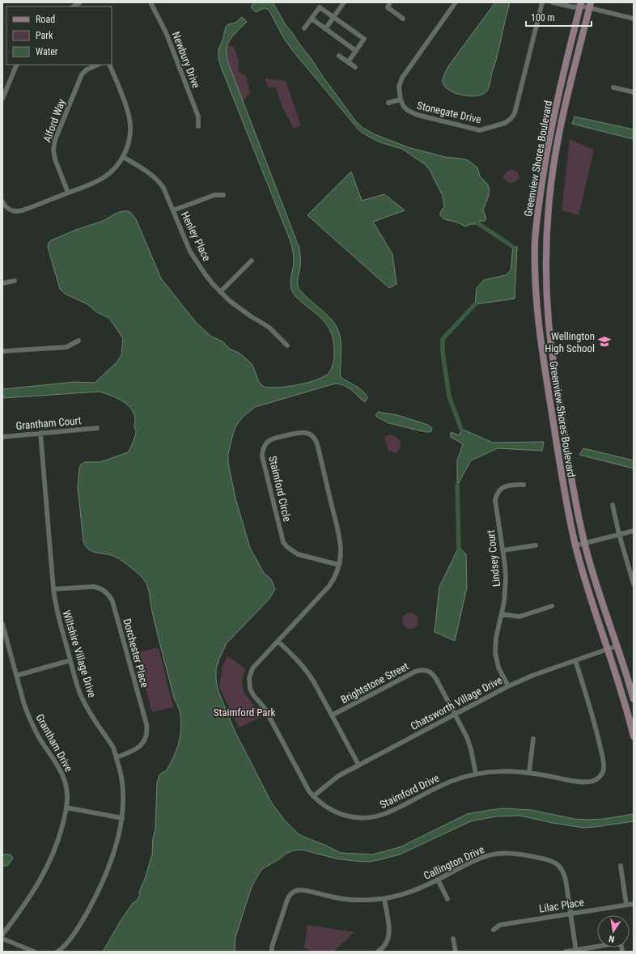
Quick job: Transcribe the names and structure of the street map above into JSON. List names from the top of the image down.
{
  "streets": {
    "street": [
      "Newbury Drive",
      "Stonegate Drive",
      "Alford Way",
      "Greenview Shores Boulevard",
      "Henley Place",
      "Grantham Court",
      "Staimford Circle",
      "Lindsey Court",
      "Dorchester Place",
      "Wiltshire Village Drive",
      "Brightstone Street",
      "Chatsworth Village Drive",
      "Grantham Drive",
      "Staimford Drive",
      "Callington Drive",
      "Lilac Place"
    ]
  },
  "crossings": [
    ["Greenview Shores Boulevard", "Chatsworth Village Drive"],
    ["Grantham Court", "Wiltshire Village Drive"],
    ["Staimford Circle", "Staimford Drive"],
    ["Lindsey Court", "Chatsworth Village Drive"],
    ["Dorchester Place", "Wiltshire Village Drive"],
    ["Brightstone Street", "Chatsworth Village Drive"],
    ["Brightstone Street", "Staimford Drive"],
    ["Chatsworth Village Drive", "Staimford Drive"],
    ["Callington Drive", "Lilac Place"]
  ],
  "parks": ["Staimford Park"],
  "places": {
    "school or university": ["Wellington High School"]
  },
  "legend": ["Road", "Park", "Water"],
  "scale_bar": "100 m",
  "north": "bottom"
}
